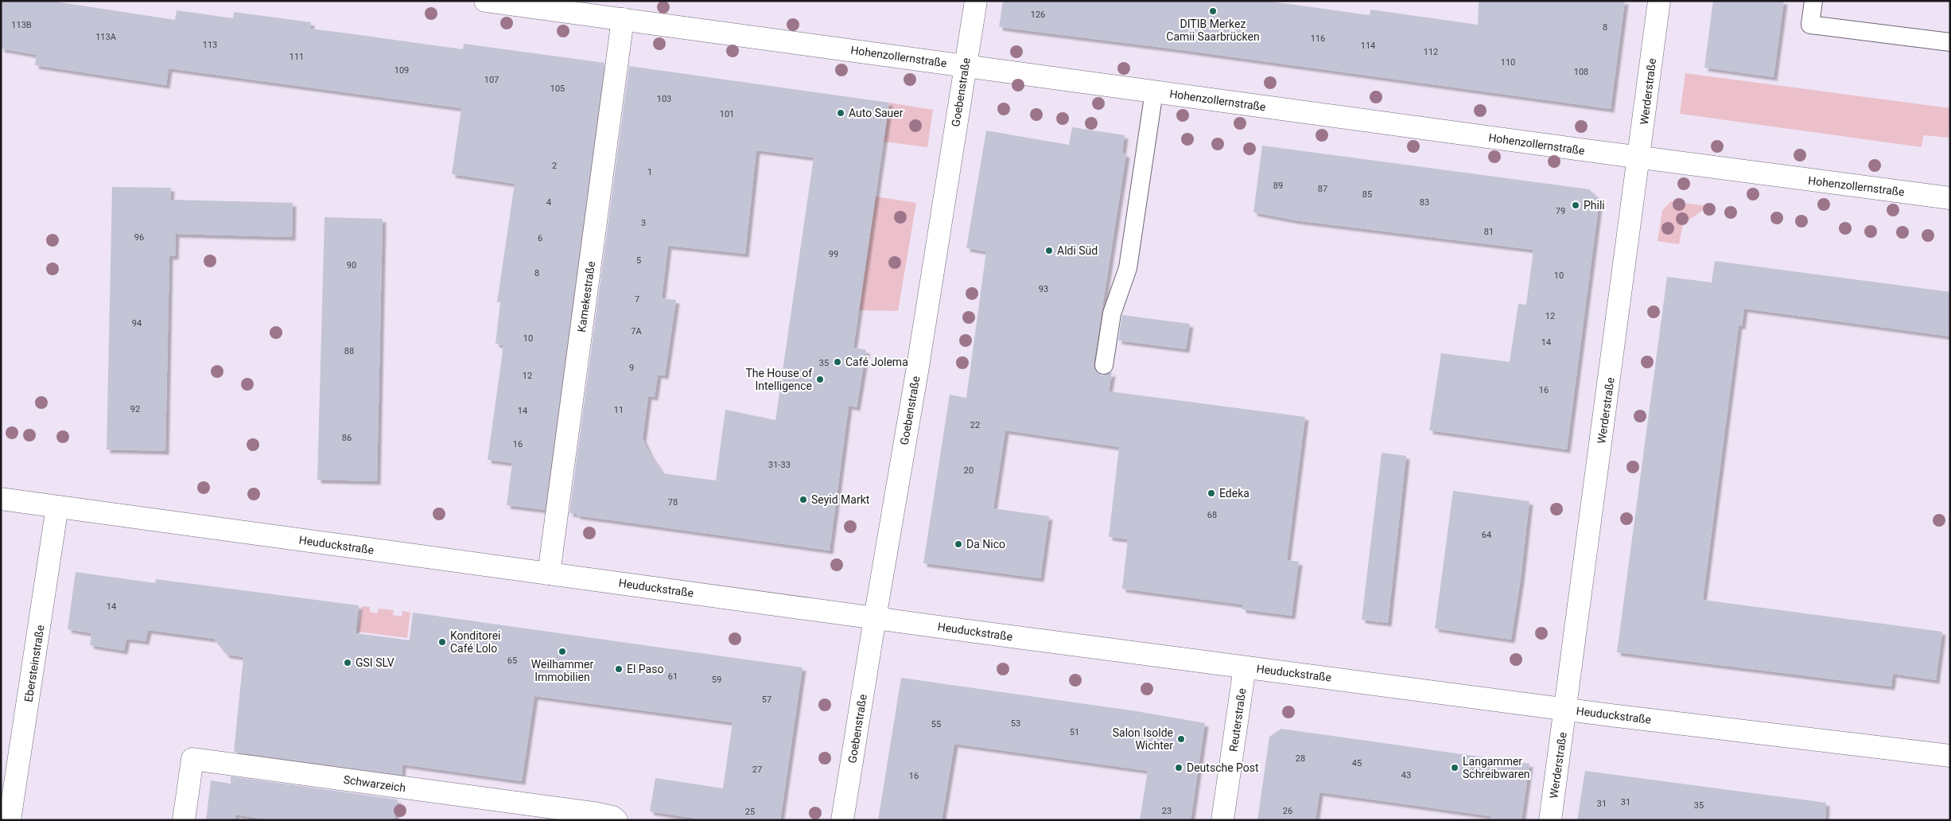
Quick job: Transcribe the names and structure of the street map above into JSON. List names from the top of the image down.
{
  "streets": {
    "street": [
      "Hohenzollernstraße",
      "Werderstraße",
      "Goebenstraße",
      "Kamekestraße",
      "Heuduckstraße",
      "Ebersteinstraße",
      "Reuterstraße",
      "Schwarzeich"
    ]
  },
  "crossings": [
    ["Hohenzollernstraße", "Werderstraße"],
    ["Hohenzollernstraße", "Goebenstraße"],
    ["Hohenzollernstraße", "Kamekestraße"],
    ["Werderstraße", "Heuduckstraße"],
    ["Goebenstraße", "Heuduckstraße"],
    ["Kamekestraße", "Heuduckstraße"],
    ["Heuduckstraße", "Ebersteinstraße"],
    ["Heuduckstraße", "Reuterstraße"]
  ],
  "places": [
    "DITIB Merkez Camii Saarbrücken",
    "Auto Sauer",
    "Phili",
    "Aldi Süd",
    "Café Jolema",
    "The House of Intelligence",
    "Edeka",
    "Seyid Markt",
    "Da Nico",
    "Konditorei Café Lolo",
    "Weilhammer Immobilien",
    "GSI SLV",
    "El Paso",
    "Salon Isolde Wichter",
    "Deutsche Post",
    "Langammer Schreibwaren"
  ],
  "house_numbers": [
    "126",
    "113B",
    "8",
    "113A",
    "116",
    "113",
    "114",
    "112",
    "111",
    "110",
    "109",
    "108",
    "107",
    "105",
    "103",
    "101",
    "2",
    "1",
    "89",
    "87",
    "85",
    "4",
    "83",
    "79",
    "3",
    "81",
    "96",
    "6",
    "99",
    "5",
    "90",
    "8",
    "10",
    "93",
    "7",
    "12",
    "94",
    "7A",
    "10",
    "14",
    "88",
    "35",
    "9",
    "12",
    "16",
    "92",
    "11",
    "14",
    "22",
    "86",
    "16",
    "31-33",
    "20",
    "78",
    "68",
    "64",
    "14",
    "65",
    "61",
    "59",
    "57",
    "53",
    "55",
    "51",
    "28",
    "45",
    "27",
    "43",
    "16",
    "31",
    "31",
    "35",
    "23",
    "26",
    "25"
  ]
}
